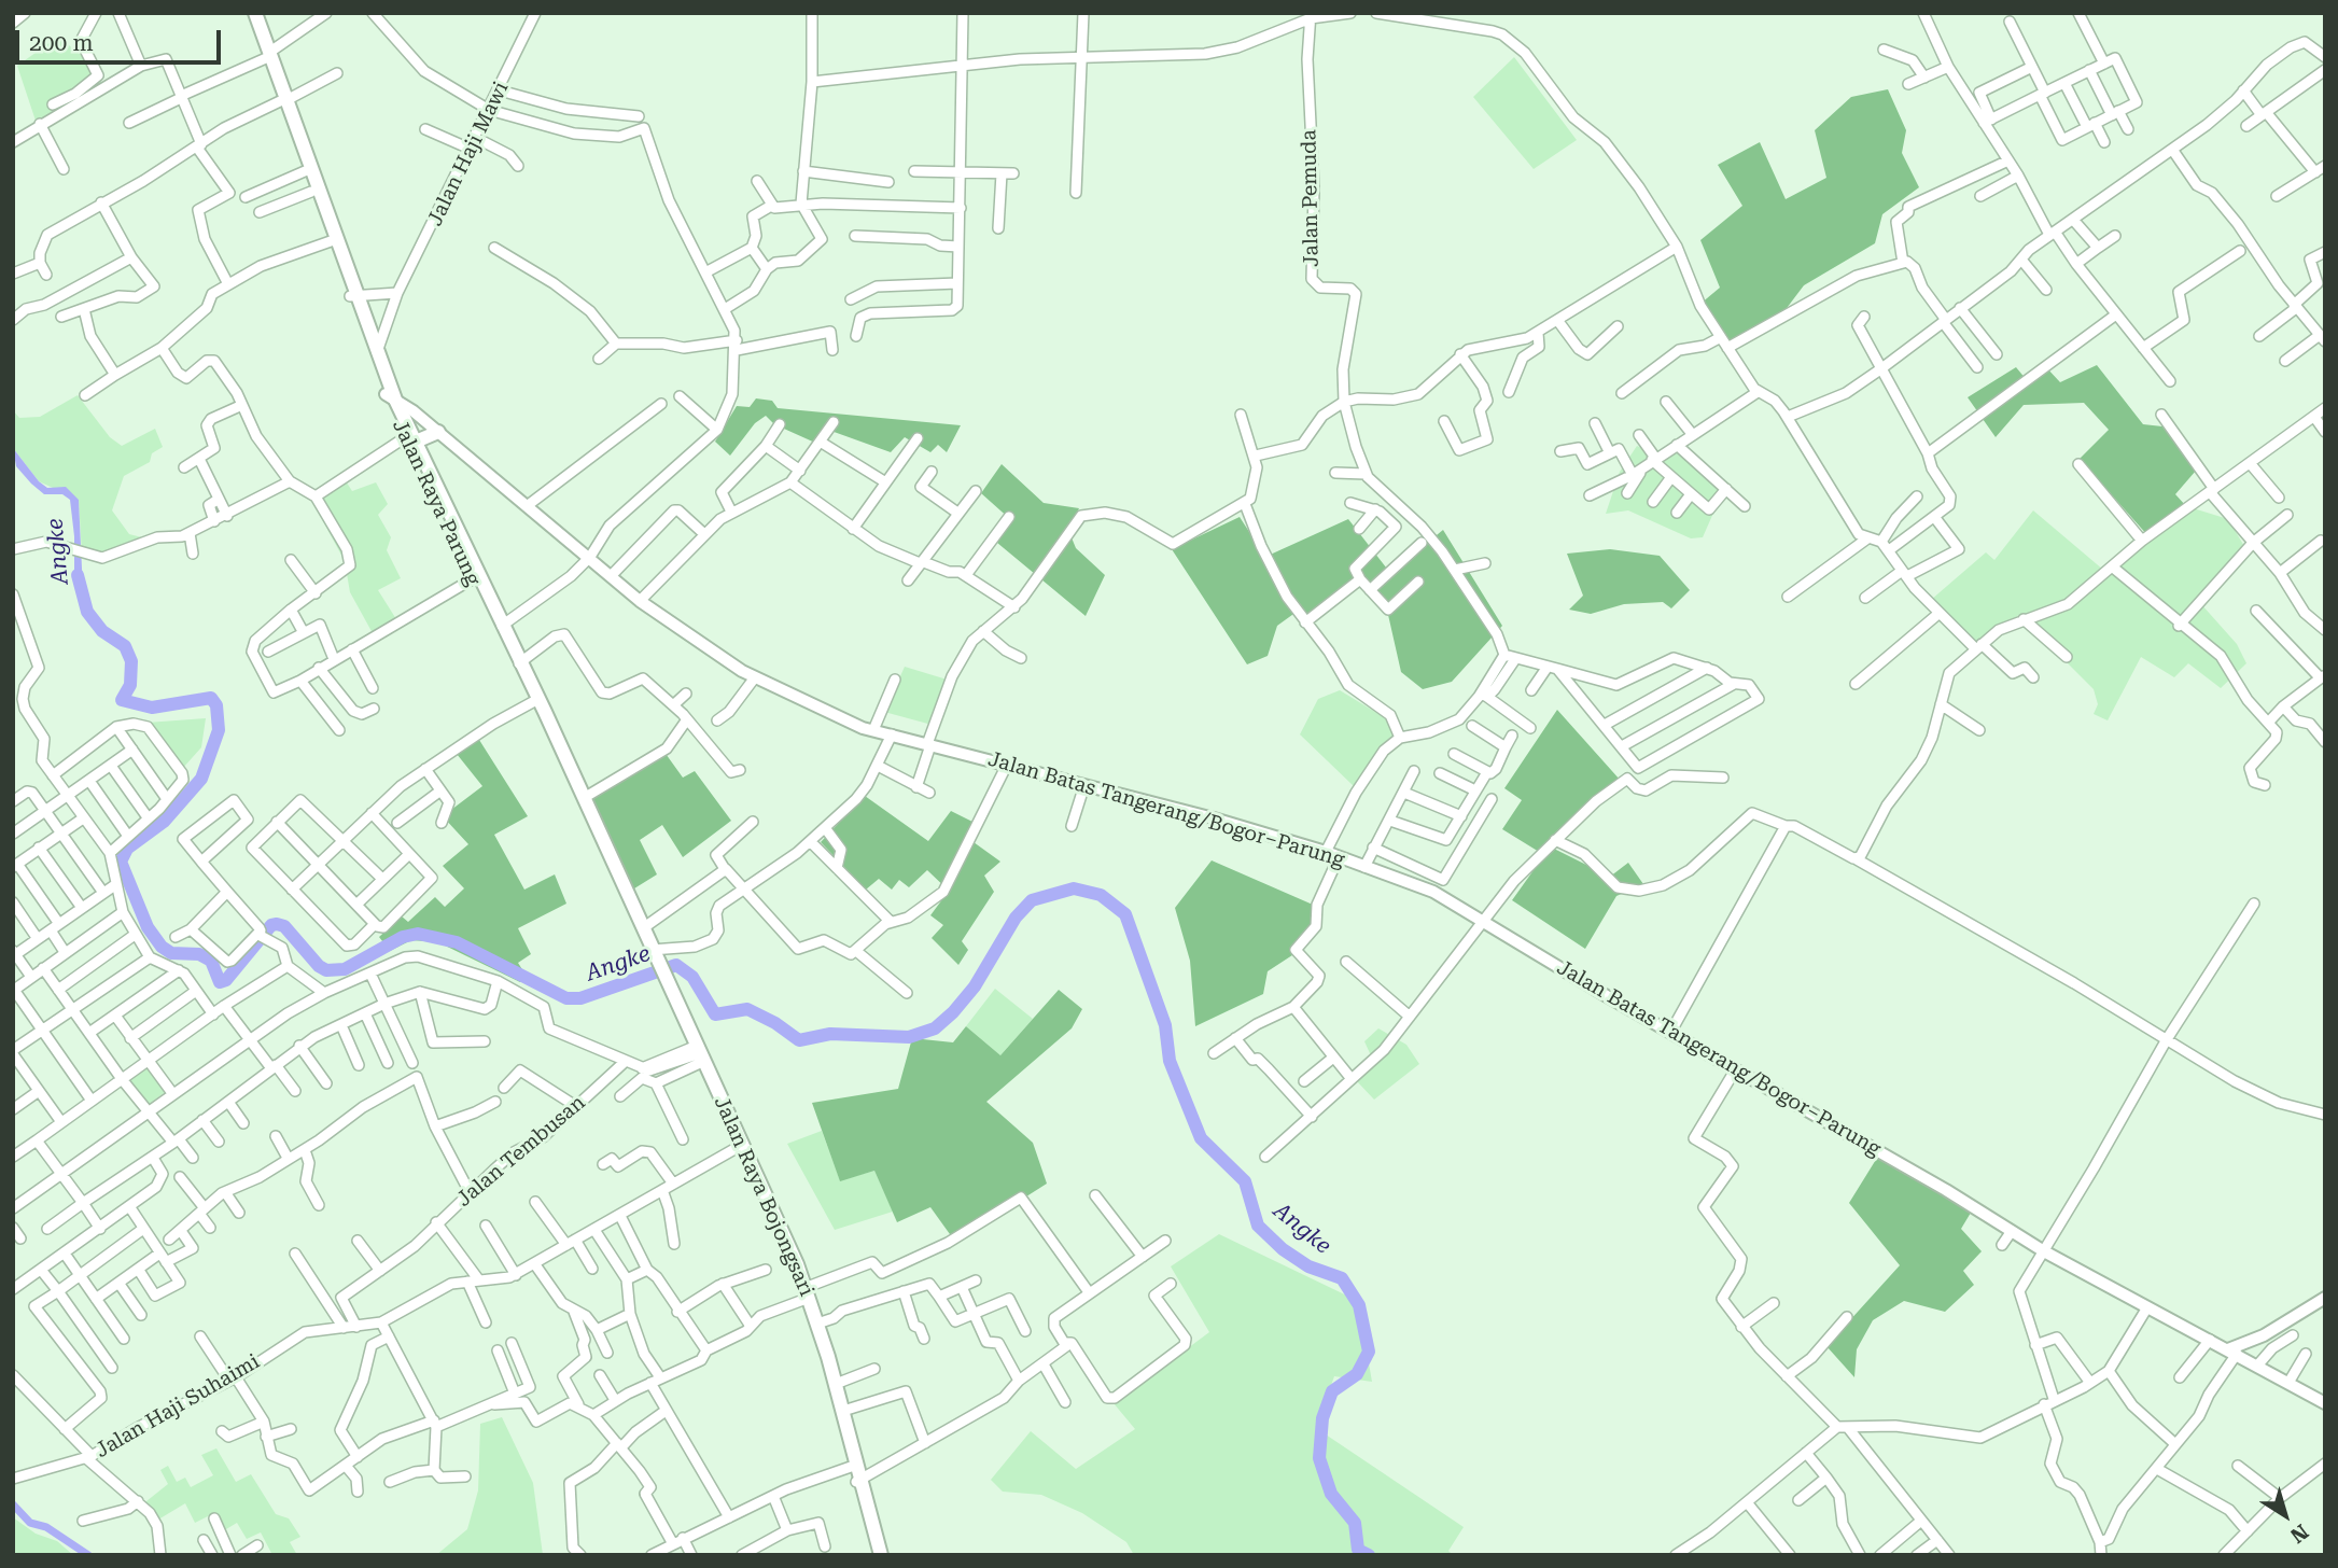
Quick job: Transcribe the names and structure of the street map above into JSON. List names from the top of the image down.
{
  "streets": {
    "highway": ["Jalan Raya Parung", "Jalan Raya Bojongsari"],
    "main road": ["Jalan Batas Tangerang/Bogor–Parung"],
    "street": [
      "Jalan Haji Mawi",
      "Jalan Pemuda",
      "Jalan Tembusan",
      "Jalan Haji Suhaimi"
    ]
  },
  "crossings": [
    ["Jalan Haji Mawi", "Jalan Raya Parung"],
    ["Jalan Raya Parung", "Jalan Batas Tangerang/Bogor–Parung"],
    ["Jalan Raya Parung", "Jalan Raya Bojongsari"],
    ["Jalan Tembusan", "Jalan Haji Suhaimi"],
    ["Jalan Raya Bojongsari", "Jalan Haji Suhaimi"]
  ],
  "water": ["Angke"],
  "scale_bar": "200 m",
  "north": "bottom right"
}
